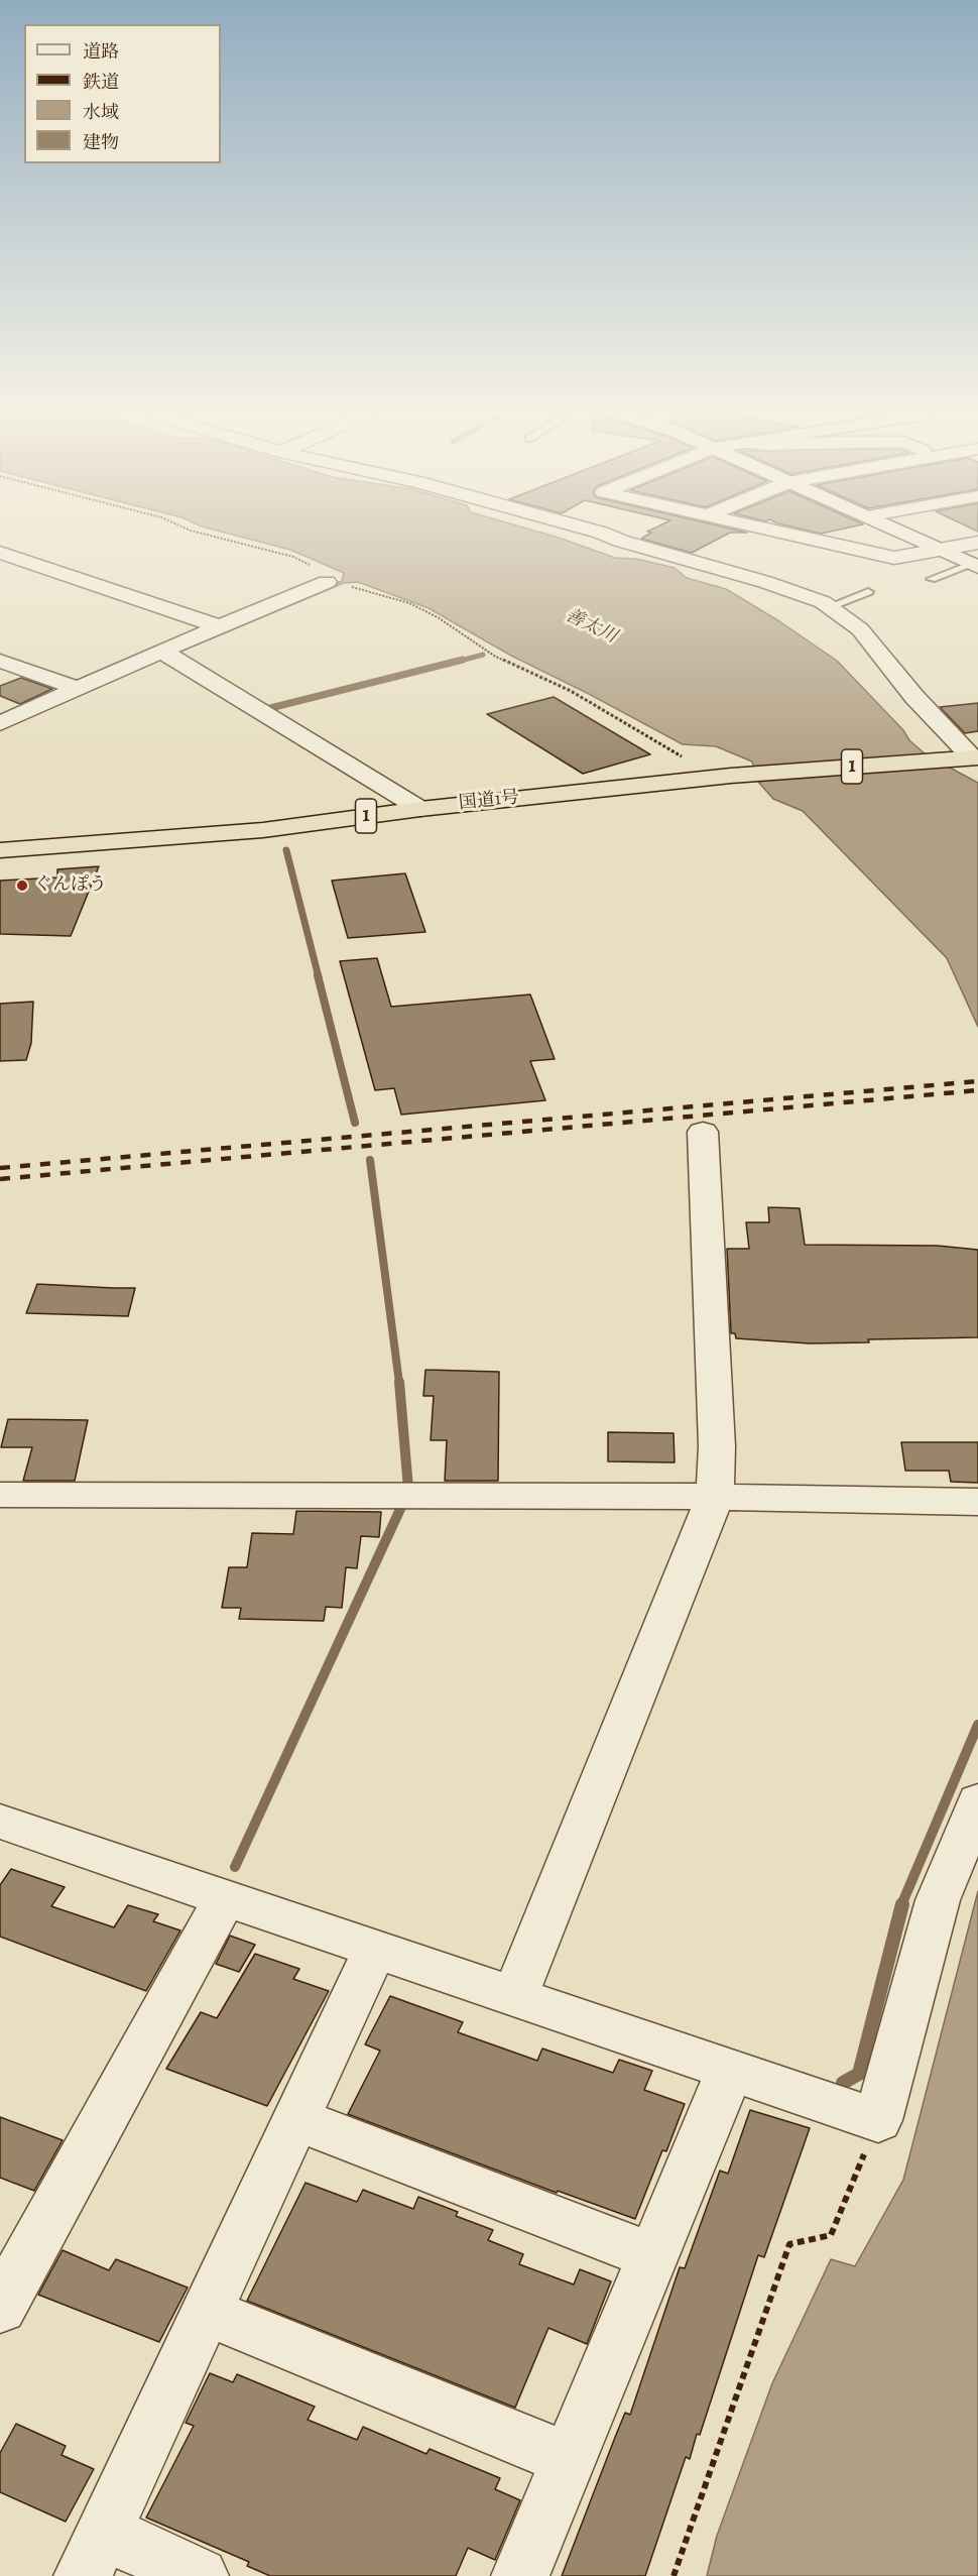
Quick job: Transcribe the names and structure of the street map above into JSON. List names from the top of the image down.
{
  "streets": {
    "highway": ["1", "国道1号"]
  },
  "water": ["善太川"],
  "places": ["ぐんぽう"],
  "legend": [
    "道路",
    "鉄道",
    "水域",
    "建物"
  ]
}
